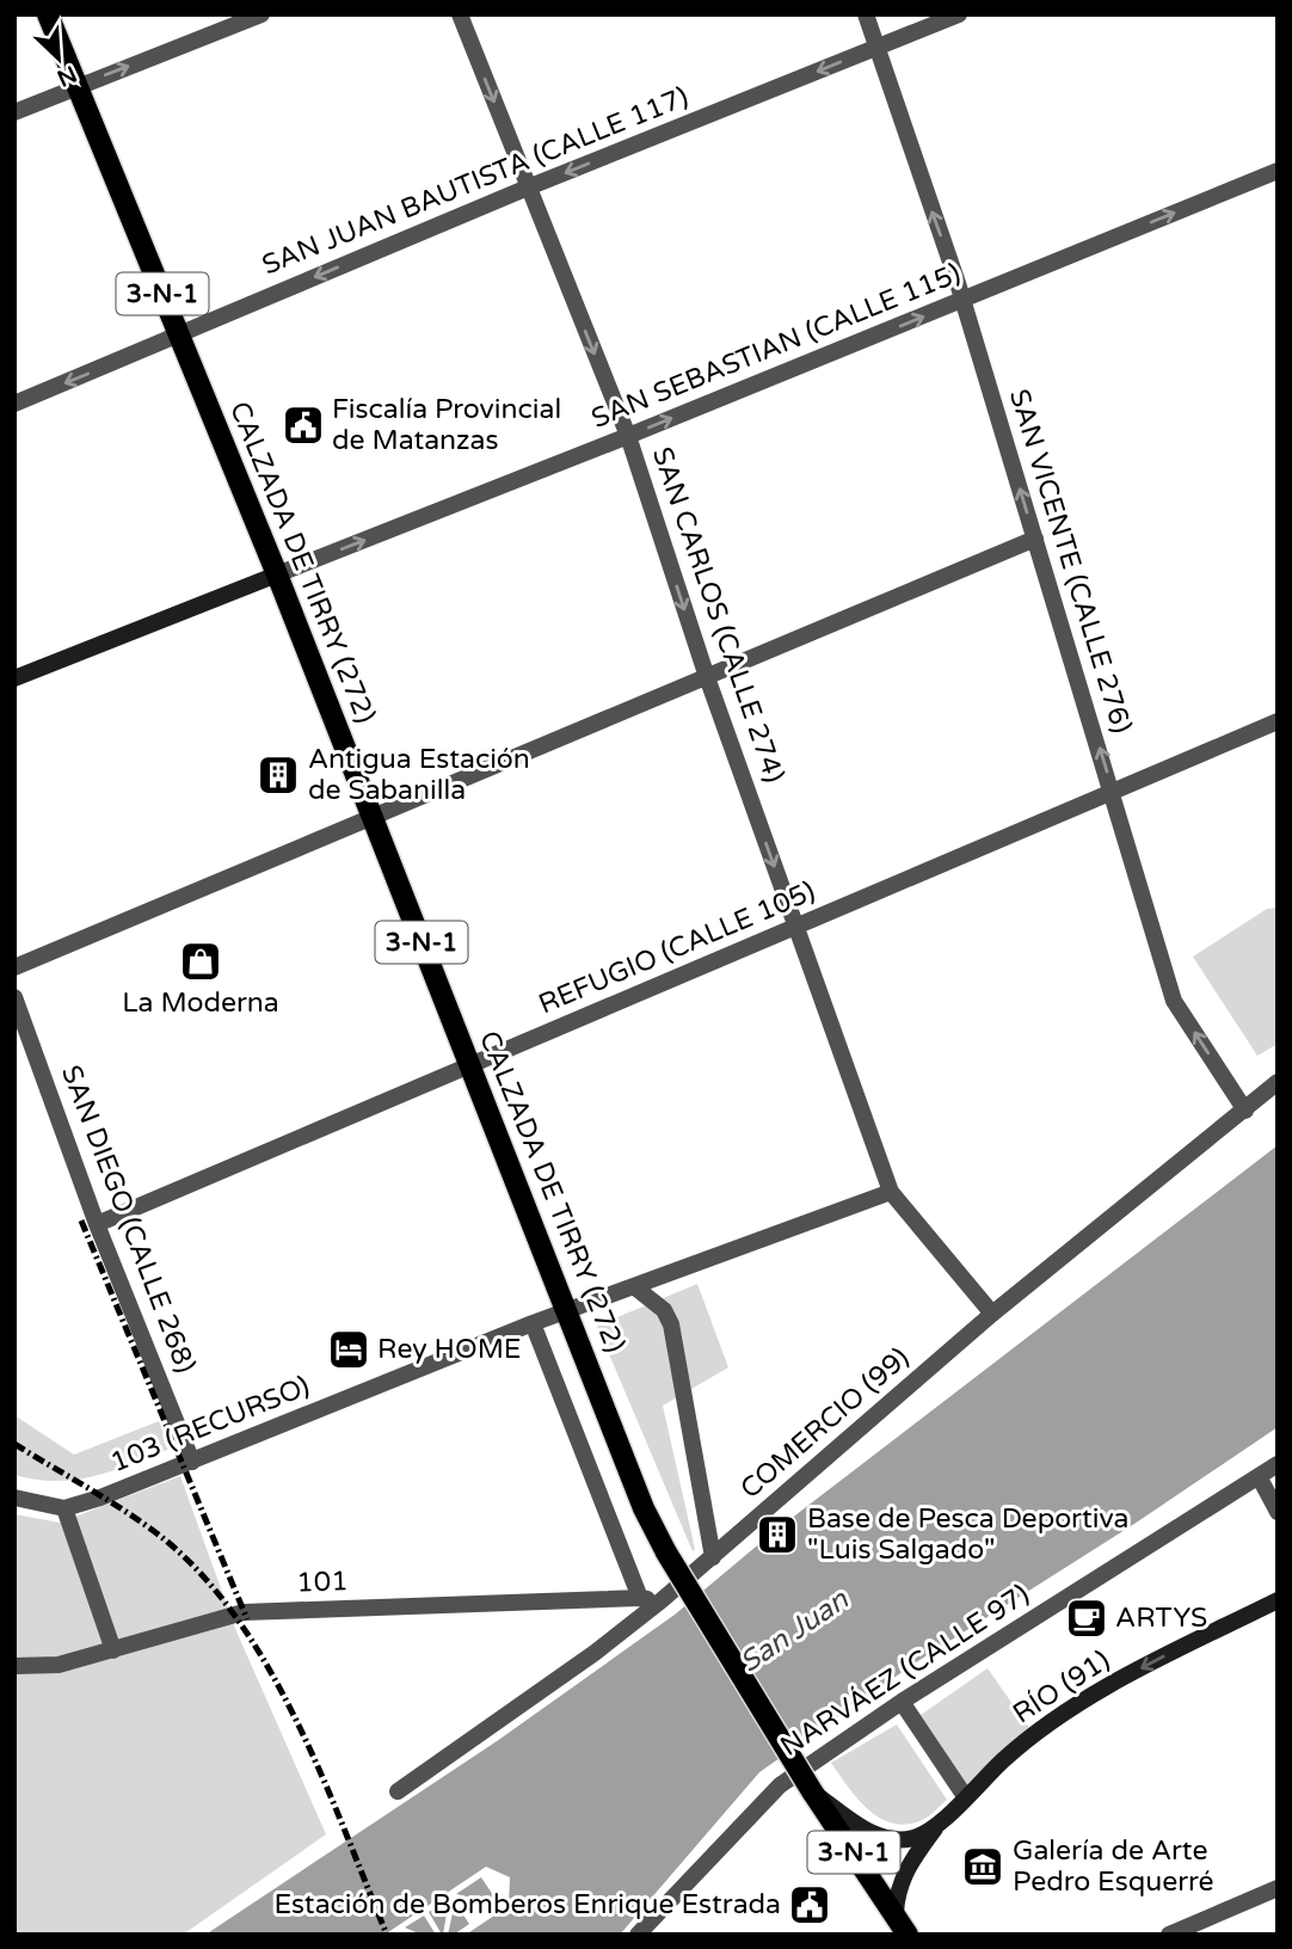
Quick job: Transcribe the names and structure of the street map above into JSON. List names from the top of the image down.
{
  "streets": {
    "main road": ["3-N-1", "CALZADA DE TIRRY (272)"],
    "street": [
      "SAN JUAN BAUTISTA (CALLE 117)",
      "SAN SEBASTIAN (CALLE 115)",
      "SAN VICENTE (CALLE 276)",
      "SAN CARLOS (CALLE 274)",
      "REFUGIO (CALLE 105)",
      "SAN DIEGO (CALLE 268)",
      "COMERCIO (99)",
      "103 (RECURSO)",
      "101",
      "NARVÁEZ (CALLE 97)",
      "RÍO (91)"
    ]
  },
  "crossings": [
    ["SAN JUAN BAUTISTA (CALLE 117)", "SAN VICENTE (CALLE 276)"],
    ["SAN JUAN BAUTISTA (CALLE 117)", "CALZADA DE TIRRY (272)"],
    ["SAN JUAN BAUTISTA (CALLE 117)", "SAN CARLOS (CALLE 274)"],
    ["3-N-1", "CALZADA DE TIRRY (272)"],
    ["3-N-1", "RÍO (91)"],
    ["SAN SEBASTIAN (CALLE 115)", "SAN VICENTE (CALLE 276)"],
    ["SAN SEBASTIAN (CALLE 115)", "CALZADA DE TIRRY (272)"],
    ["SAN SEBASTIAN (CALLE 115)", "SAN CARLOS (CALLE 274)"],
    ["SAN VICENTE (CALLE 276)", "REFUGIO (CALLE 105)"],
    ["SAN VICENTE (CALLE 276)", "COMERCIO (99)"],
    ["CALZADA DE TIRRY (272)", "REFUGIO (CALLE 105)"],
    ["CALZADA DE TIRRY (272)", "103 (RECURSO)"],
    ["SAN CARLOS (CALLE 274)", "REFUGIO (CALLE 105)"],
    ["SAN CARLOS (CALLE 274)", "103 (RECURSO)"],
    ["REFUGIO (CALLE 105)", "SAN DIEGO (CALLE 268)"],
    ["SAN DIEGO (CALLE 268)", "103 (RECURSO)"],
    ["COMERCIO (99)", "101"]
  ],
  "one_way": [
    "SAN JUAN BAUTISTA (CALLE 117)",
    "SAN SEBASTIAN (CALLE 115)",
    "SAN VICENTE (CALLE 276)",
    "SAN CARLOS (CALLE 274)",
    "RÍO (91)"
  ],
  "water": ["San Juan"],
  "places": {
    "public building": ["Fiscalía Provincial de Matanzas", "Estación de Bomberos Enrique Estrada"],
    "building": ["Antigua Estación de Sabanilla", "Base de Pesca Deportiva \"Luis Salgado\""],
    "shop": ["La Moderna"],
    "hotel": ["Rey HOME"],
    "cafe": ["ARTYS"],
    "museum": ["Galería de Arte Pedro Esquerré"]
  },
  "north": "bottom right"
}
